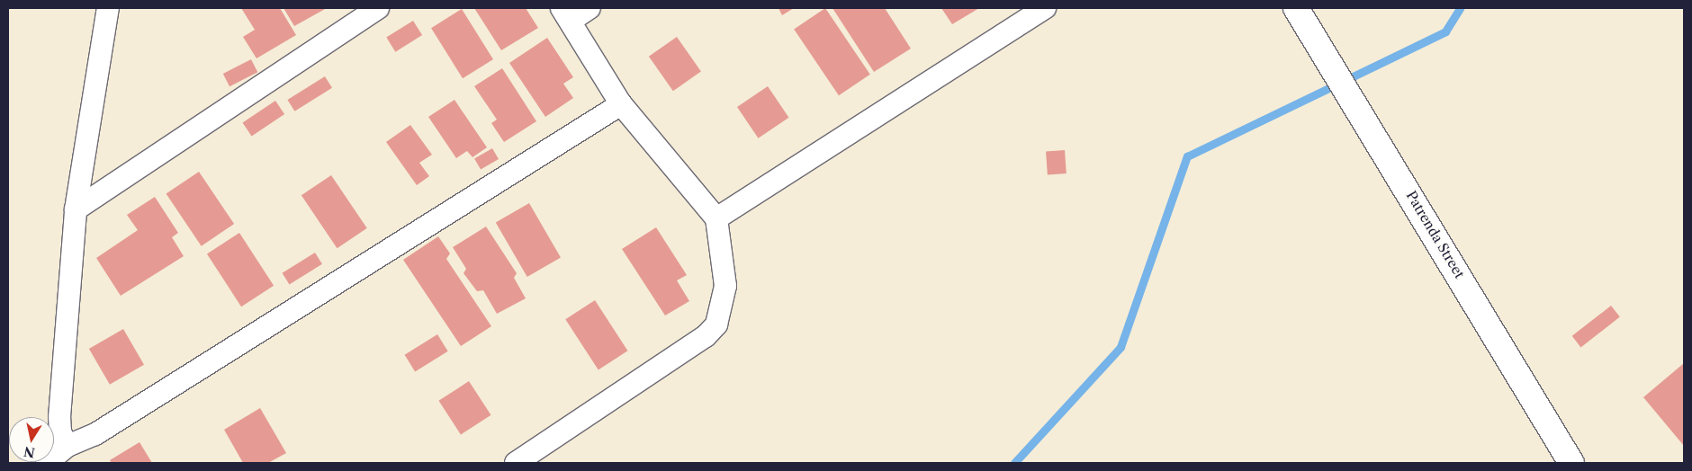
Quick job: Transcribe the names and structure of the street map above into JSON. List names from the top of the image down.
{
  "streets": {
    "street": ["Patrenda Street"]
  },
  "north": "bottom"
}
